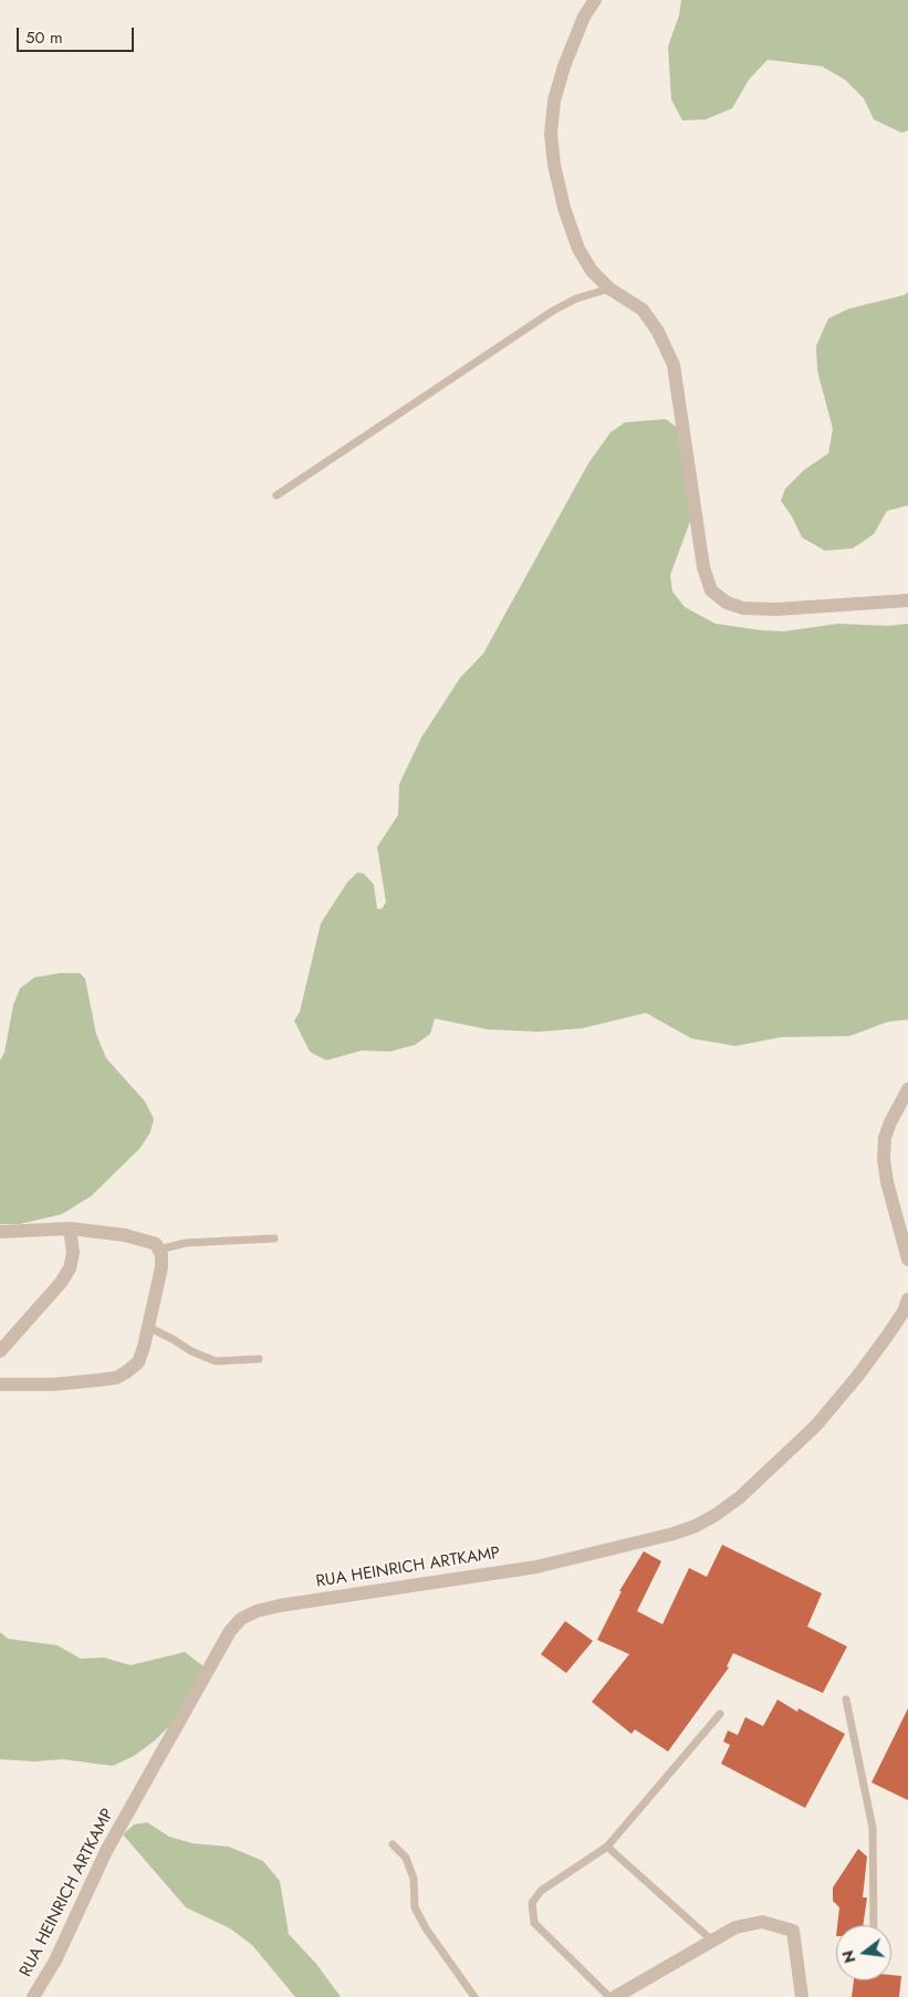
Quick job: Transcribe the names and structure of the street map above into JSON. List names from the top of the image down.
{
  "streets": {
    "street": ["RUA HEINRICH ARTKAMP"]
  },
  "scale_bar": "50 m",
  "north": "left"
}
